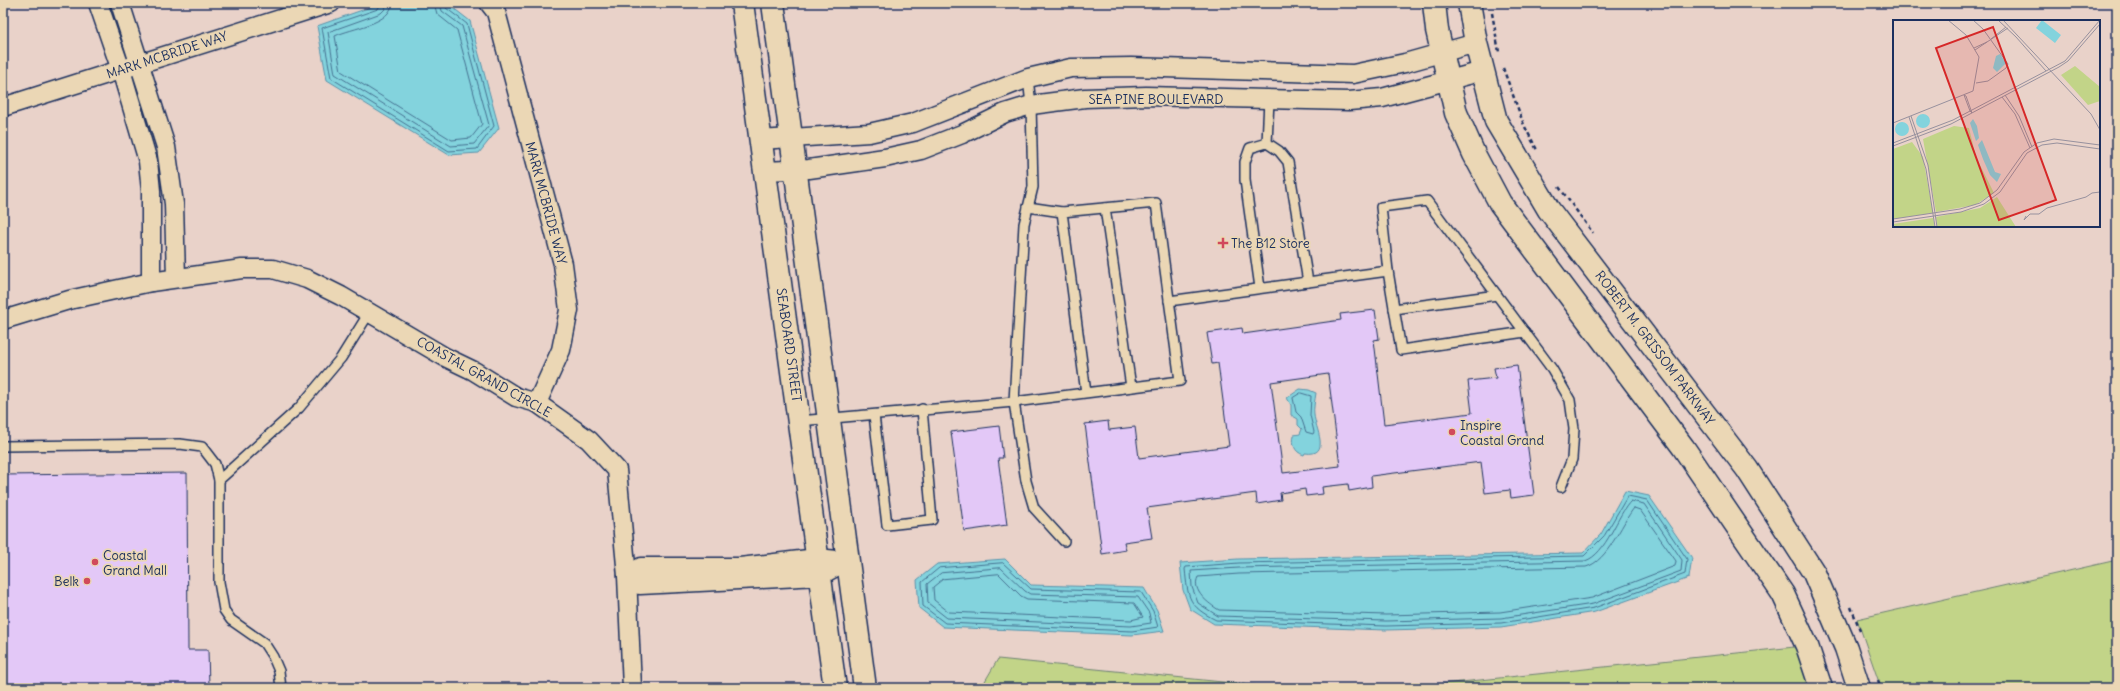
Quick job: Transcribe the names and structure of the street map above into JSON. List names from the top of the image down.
{
  "streets": {
    "main road": ["SEABOARD STREET", "ROBERT M. GRISSOM PARKWAY"],
    "street": ["MARK MCBRIDE WAY", "SEA PINE BOULEVARD", "COASTAL GRAND CIRCLE"]
  },
  "crossings": [
    ["MARK MCBRIDE WAY", "COASTAL GRAND CIRCLE"],
    ["SEA PINE BOULEVARD", "SEABOARD STREET"],
    ["SEA PINE BOULEVARD", "ROBERT M. GRISSOM PARKWAY"]
  ],
  "places": {
    "health": ["The B12 Store"],
    "other": ["Inspire Coastal Grand", "Coastal Grand Mall", "Belk"]
  }
}
